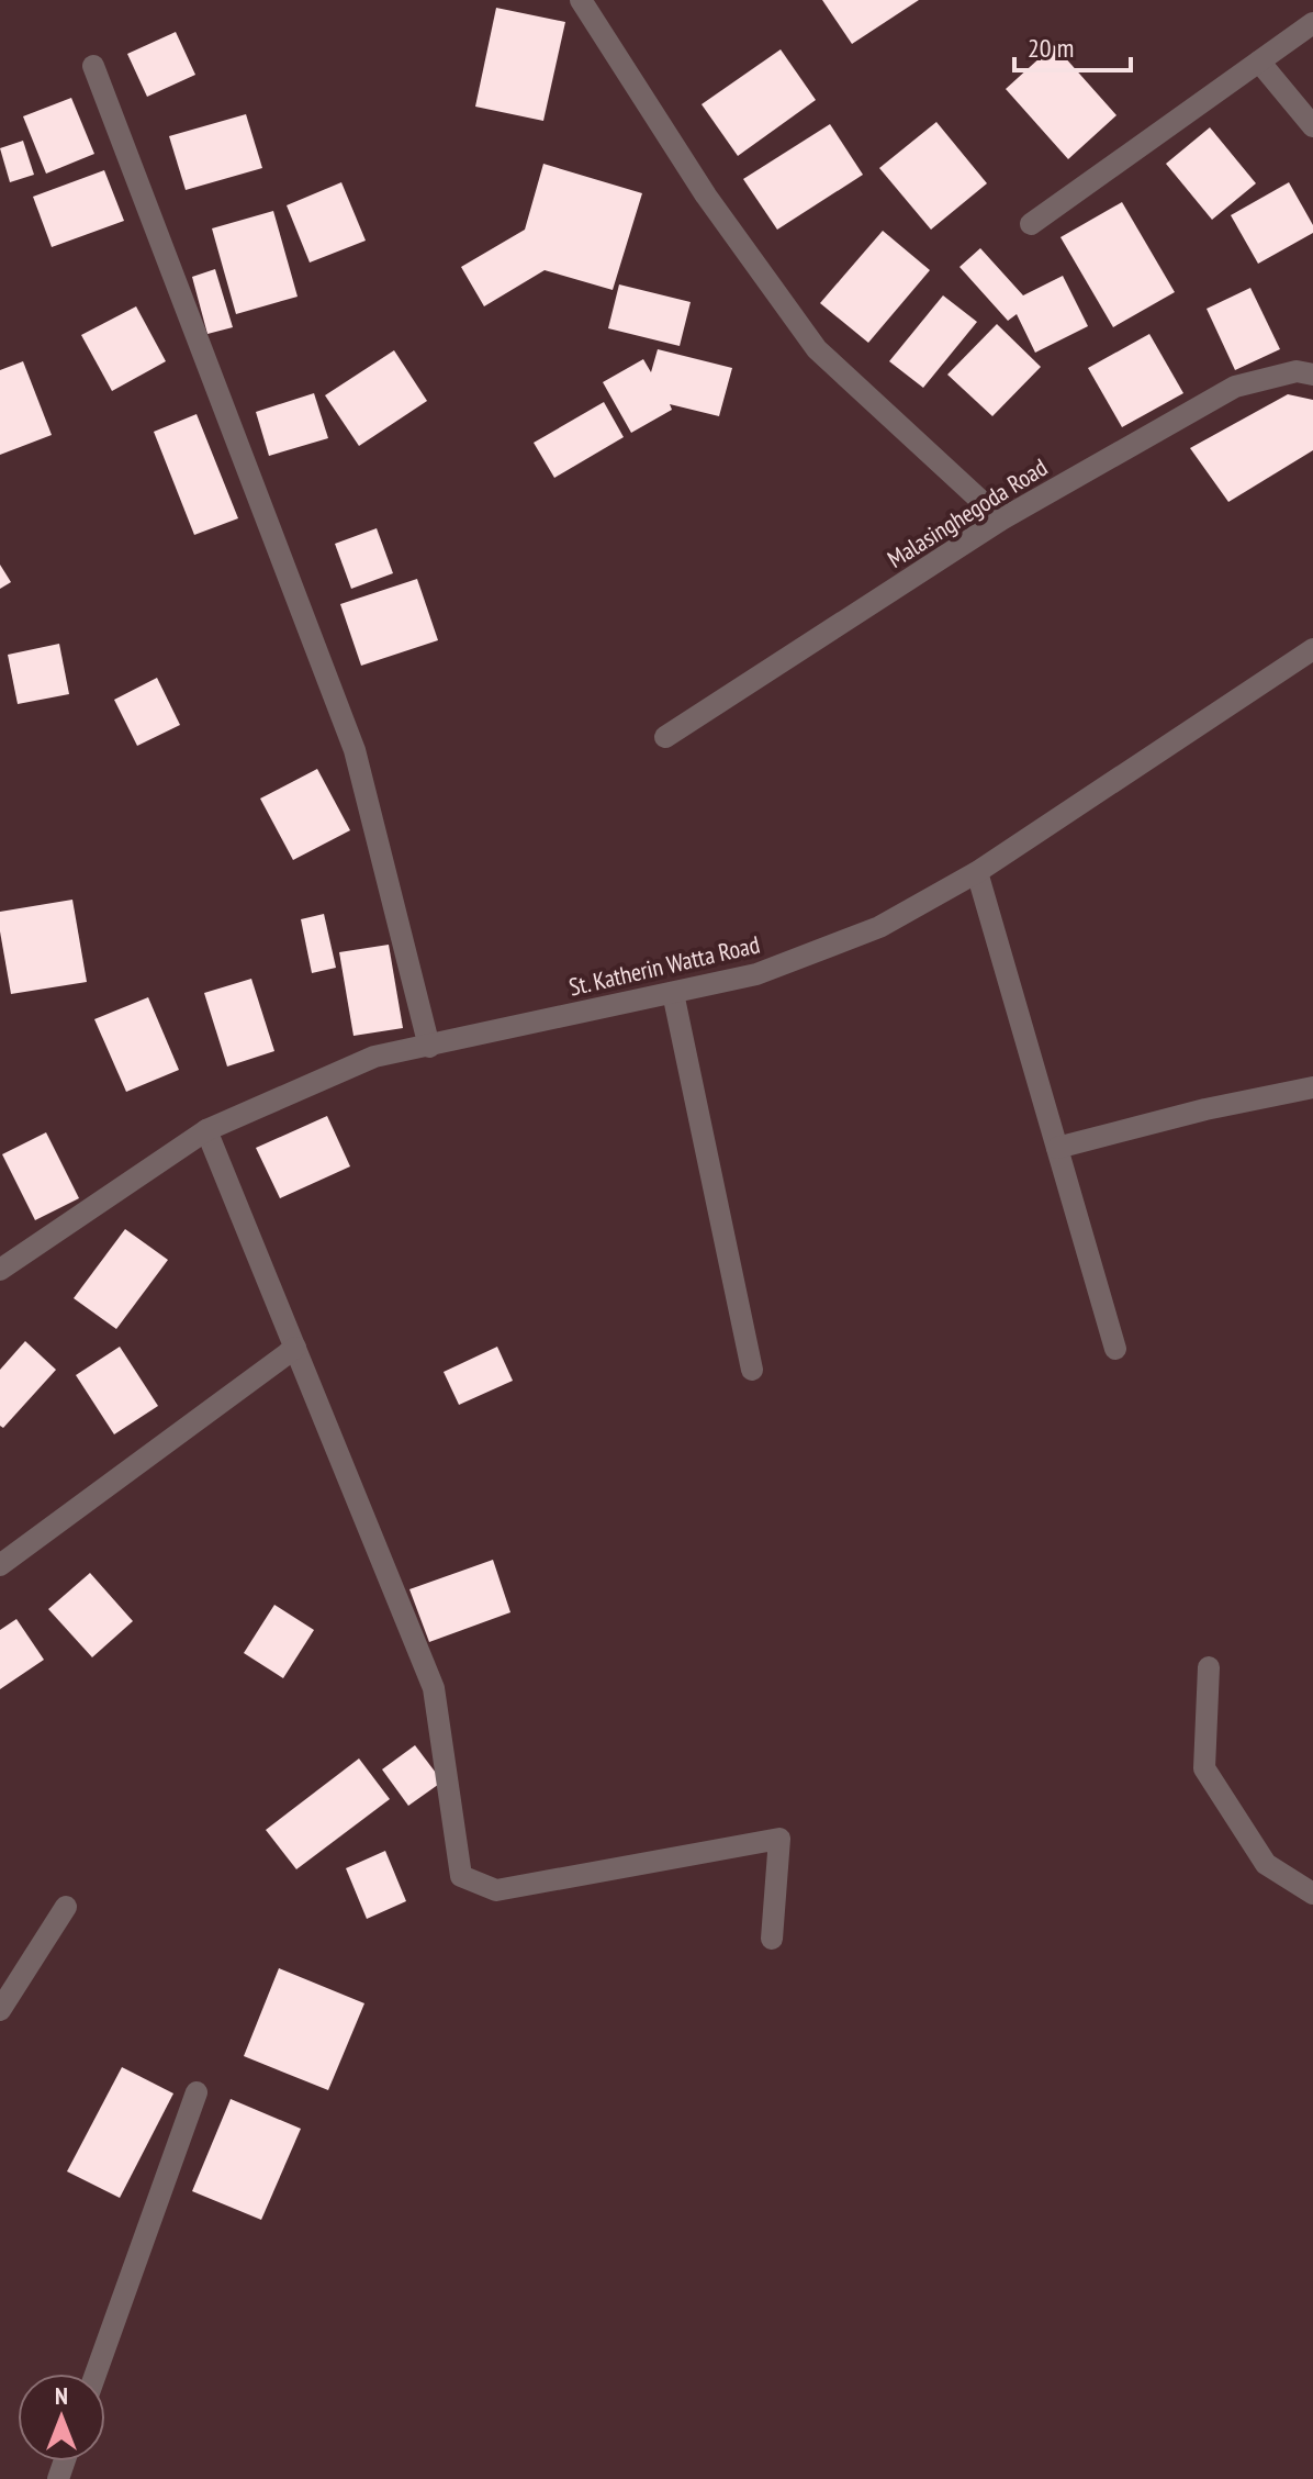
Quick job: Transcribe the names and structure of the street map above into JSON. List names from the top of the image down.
{
  "streets": {
    "street": ["Malasinghegoda Road", "St. Katherin Watta Road"]
  },
  "scale_bar": "20 m",
  "north": "top"
}
